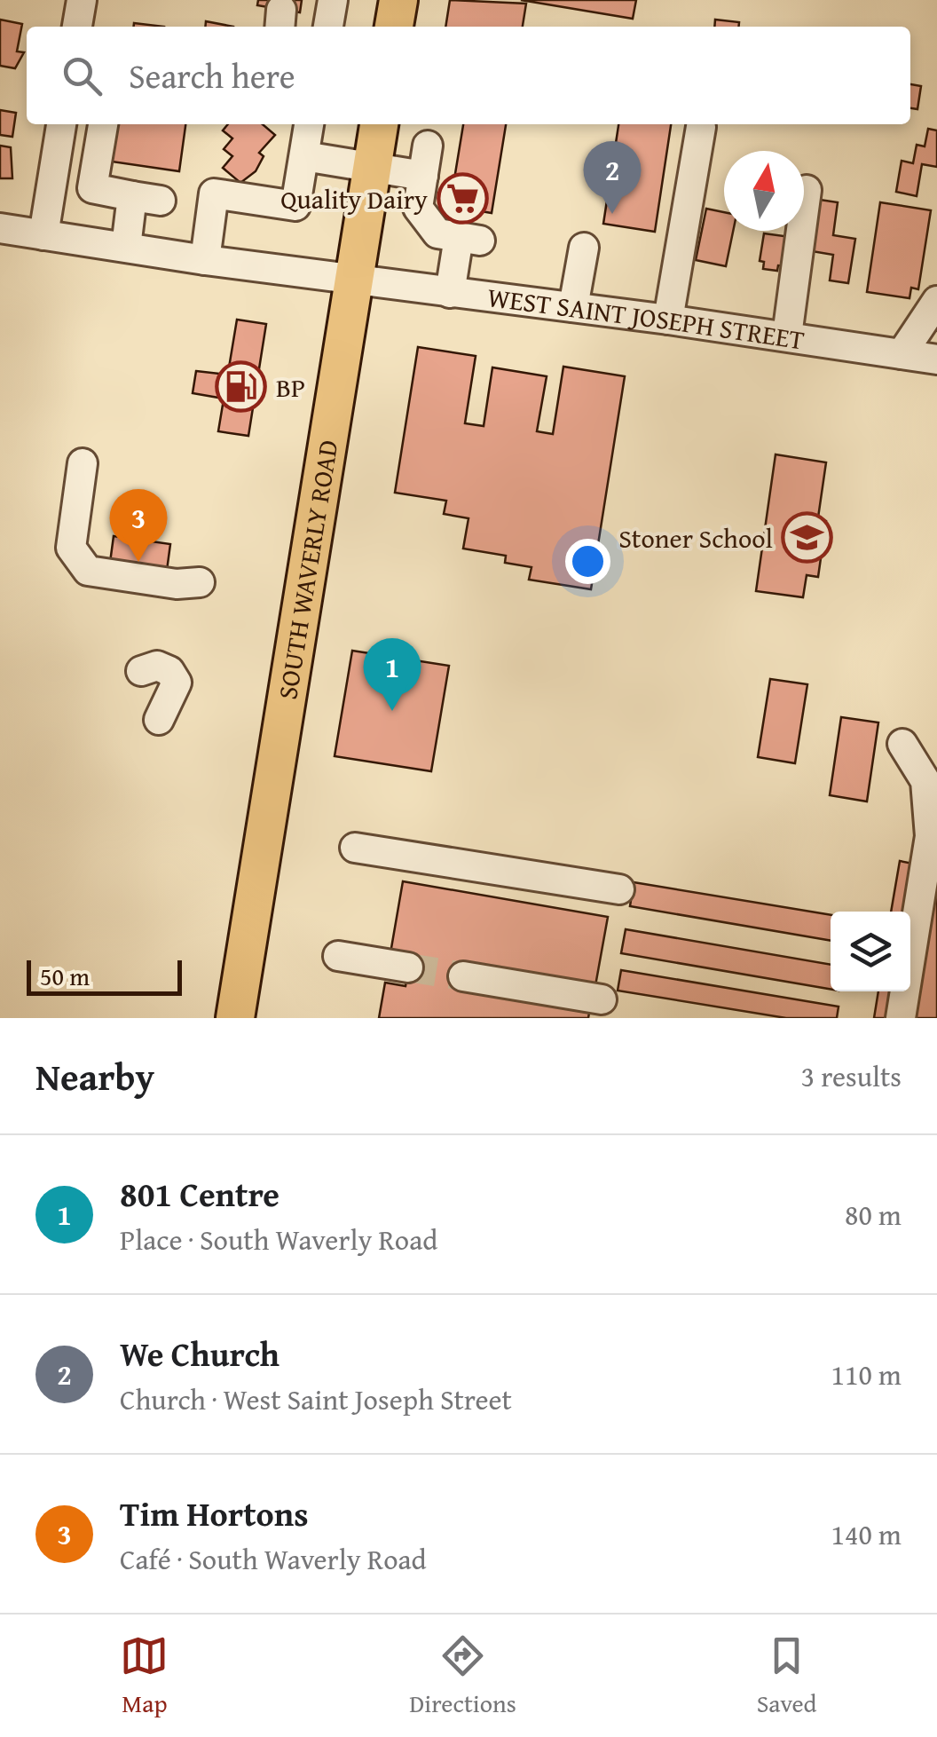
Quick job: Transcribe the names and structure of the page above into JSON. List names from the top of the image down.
{
  "streets": {
    "main road": ["SOUTH WAVERLY ROAD"],
    "street": ["WEST SAINT JOSEPH STREET"]
  },
  "crossings": [
    ["WEST SAINT JOSEPH STREET", "SOUTH WAVERLY ROAD"]
  ],
  "places": {
    "supermarket": ["Quality Dairy"],
    "fuel station": ["BP"],
    "school or university": ["Stoner School"]
  },
  "scale_bar": "50 m",
  "north": "top",
  "page": {
    "search": "Search here",
    "pins": ["2", "3", "1"],
    "scale": "50 m",
    "heading": ["Nearby", "3 results"],
    "list": [
      {
        "mark": "1",
        "name": "801 Centre",
        "note": "Place · South Waverly Road",
        "value": "80 m"
      },
      {
        "mark": "2",
        "name": "We Church",
        "note": "Church · West Saint Joseph Street",
        "value": "110 m"
      },
      {
        "mark": "3",
        "name": "Tim Hortons",
        "note": "Café · South Waverly Road",
        "value": "140 m"
      }
    ],
    "nav": ["Map", "Directions", "Saved"]
  }
}
